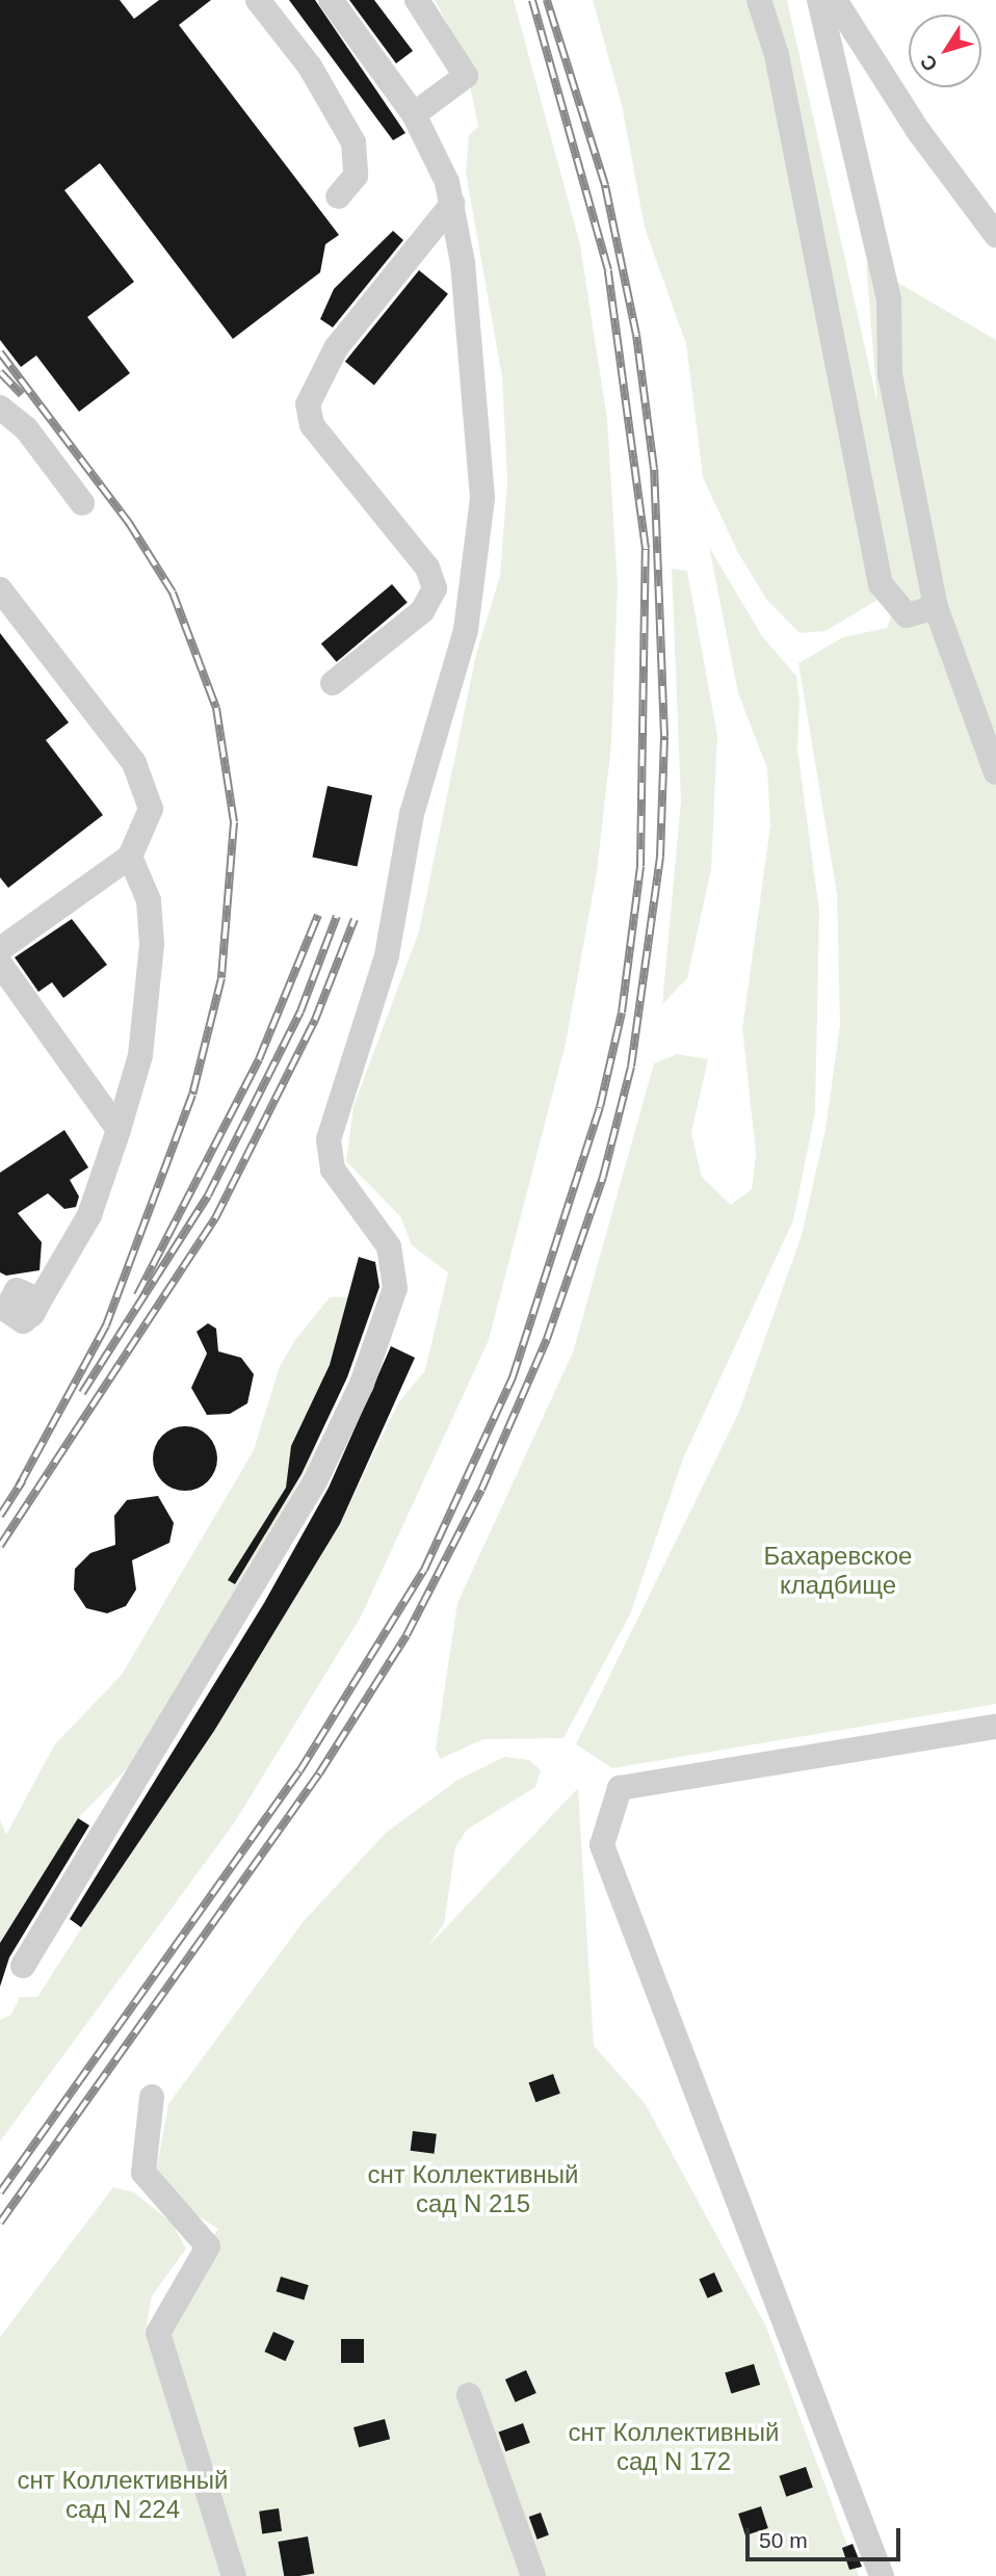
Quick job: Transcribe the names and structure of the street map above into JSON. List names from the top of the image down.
{
  "parks": [
    "Бахаревское кладбище",
    "снт Коллективный сад N 215",
    "снт Коллективный сад N 172",
    "снт Коллективный сад N 224"
  ],
  "scale_bar": "50 m",
  "north": "bottom left"
}
